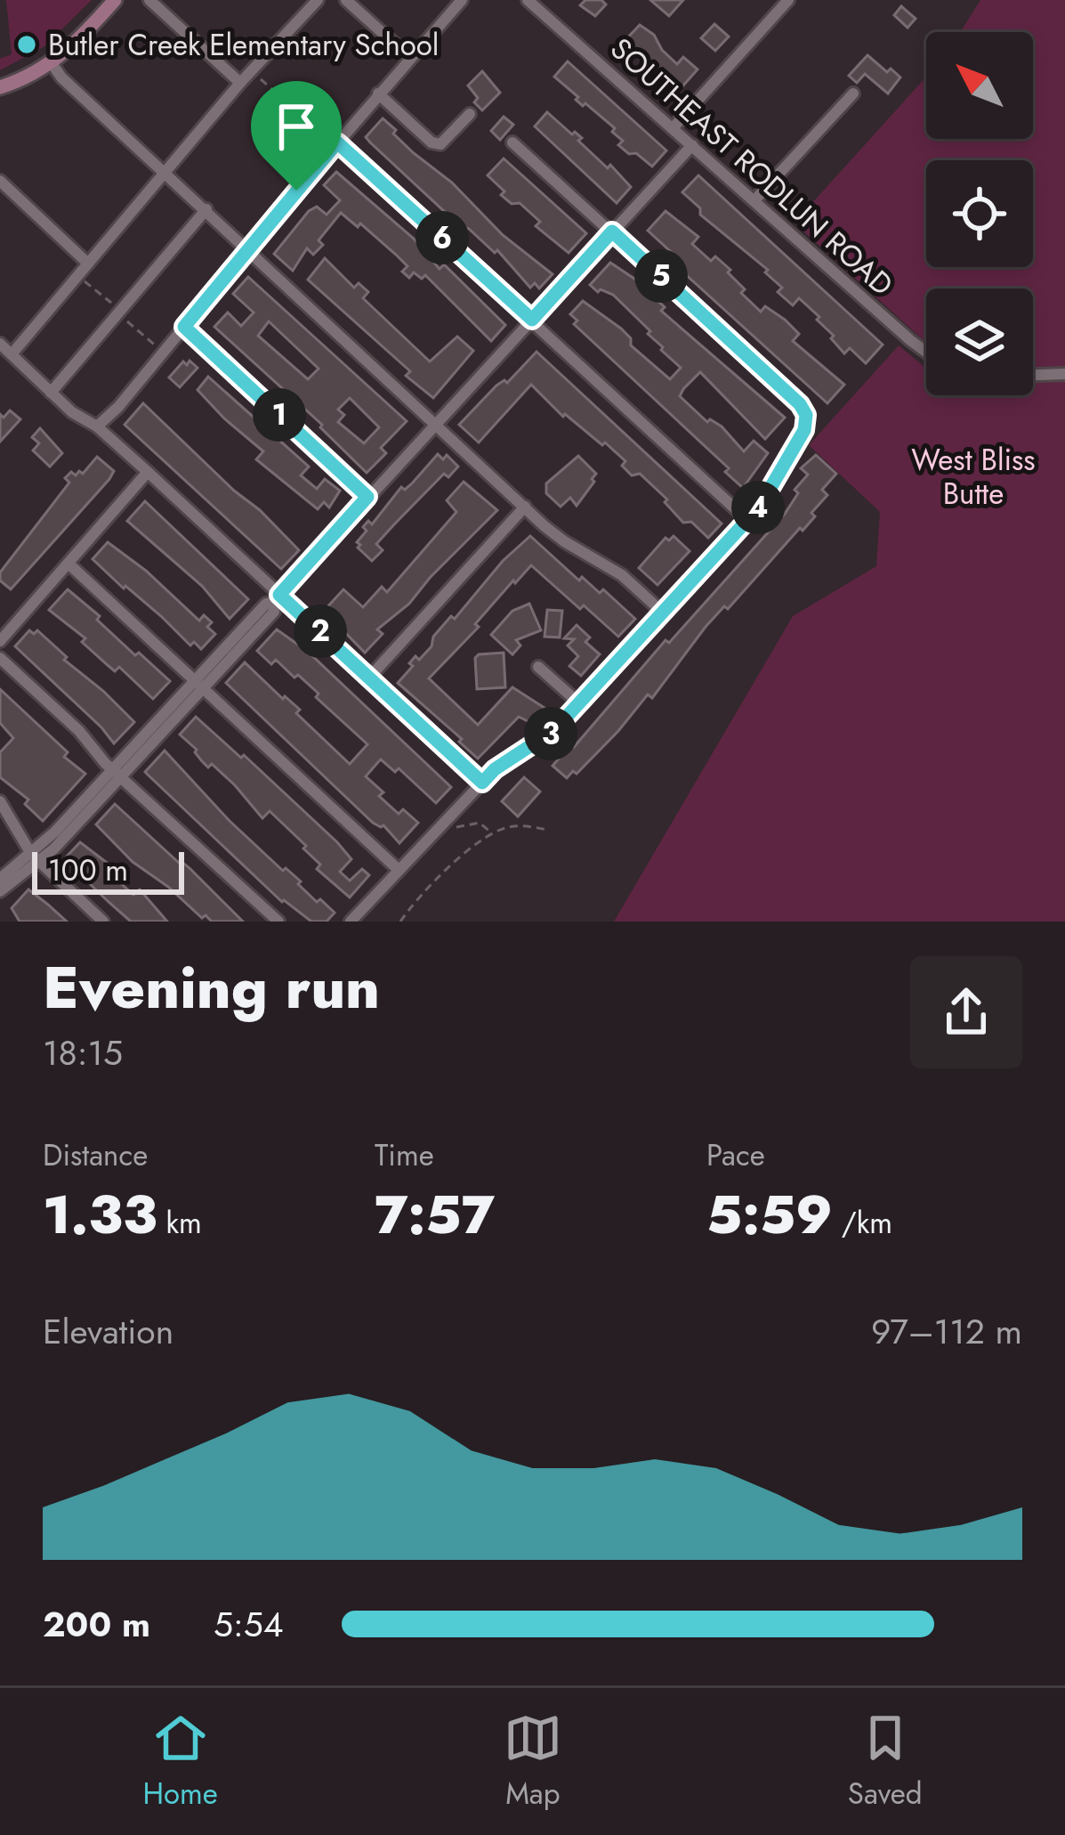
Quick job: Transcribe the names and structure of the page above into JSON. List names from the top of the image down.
{
  "streets": {
    "street": ["SOUTHEAST RODLUN ROAD"]
  },
  "parks": ["West Bliss Butte"],
  "places": ["Butler Creek Elementary School"],
  "scale_bar": "100 m",
  "north": "top left",
  "page": {
    "pins": [
      "6",
      "5",
      "1",
      "4",
      "2",
      "3"
    ],
    "scale": "100 m",
    "heading": ["Evening run", "18:15"],
    "stats": [
      ["Distance", "1.33 km"],
      ["Time", "7:57"],
      ["Pace", "5:59 /km"]
    ],
    "chart": ["Elevation", "97–112 m"],
    "list": [
      {
        "name": "200 m",
        "note": "5:54"
      }
    ],
    "tabs": ["Home", "Map", "Saved"]
  }
}
